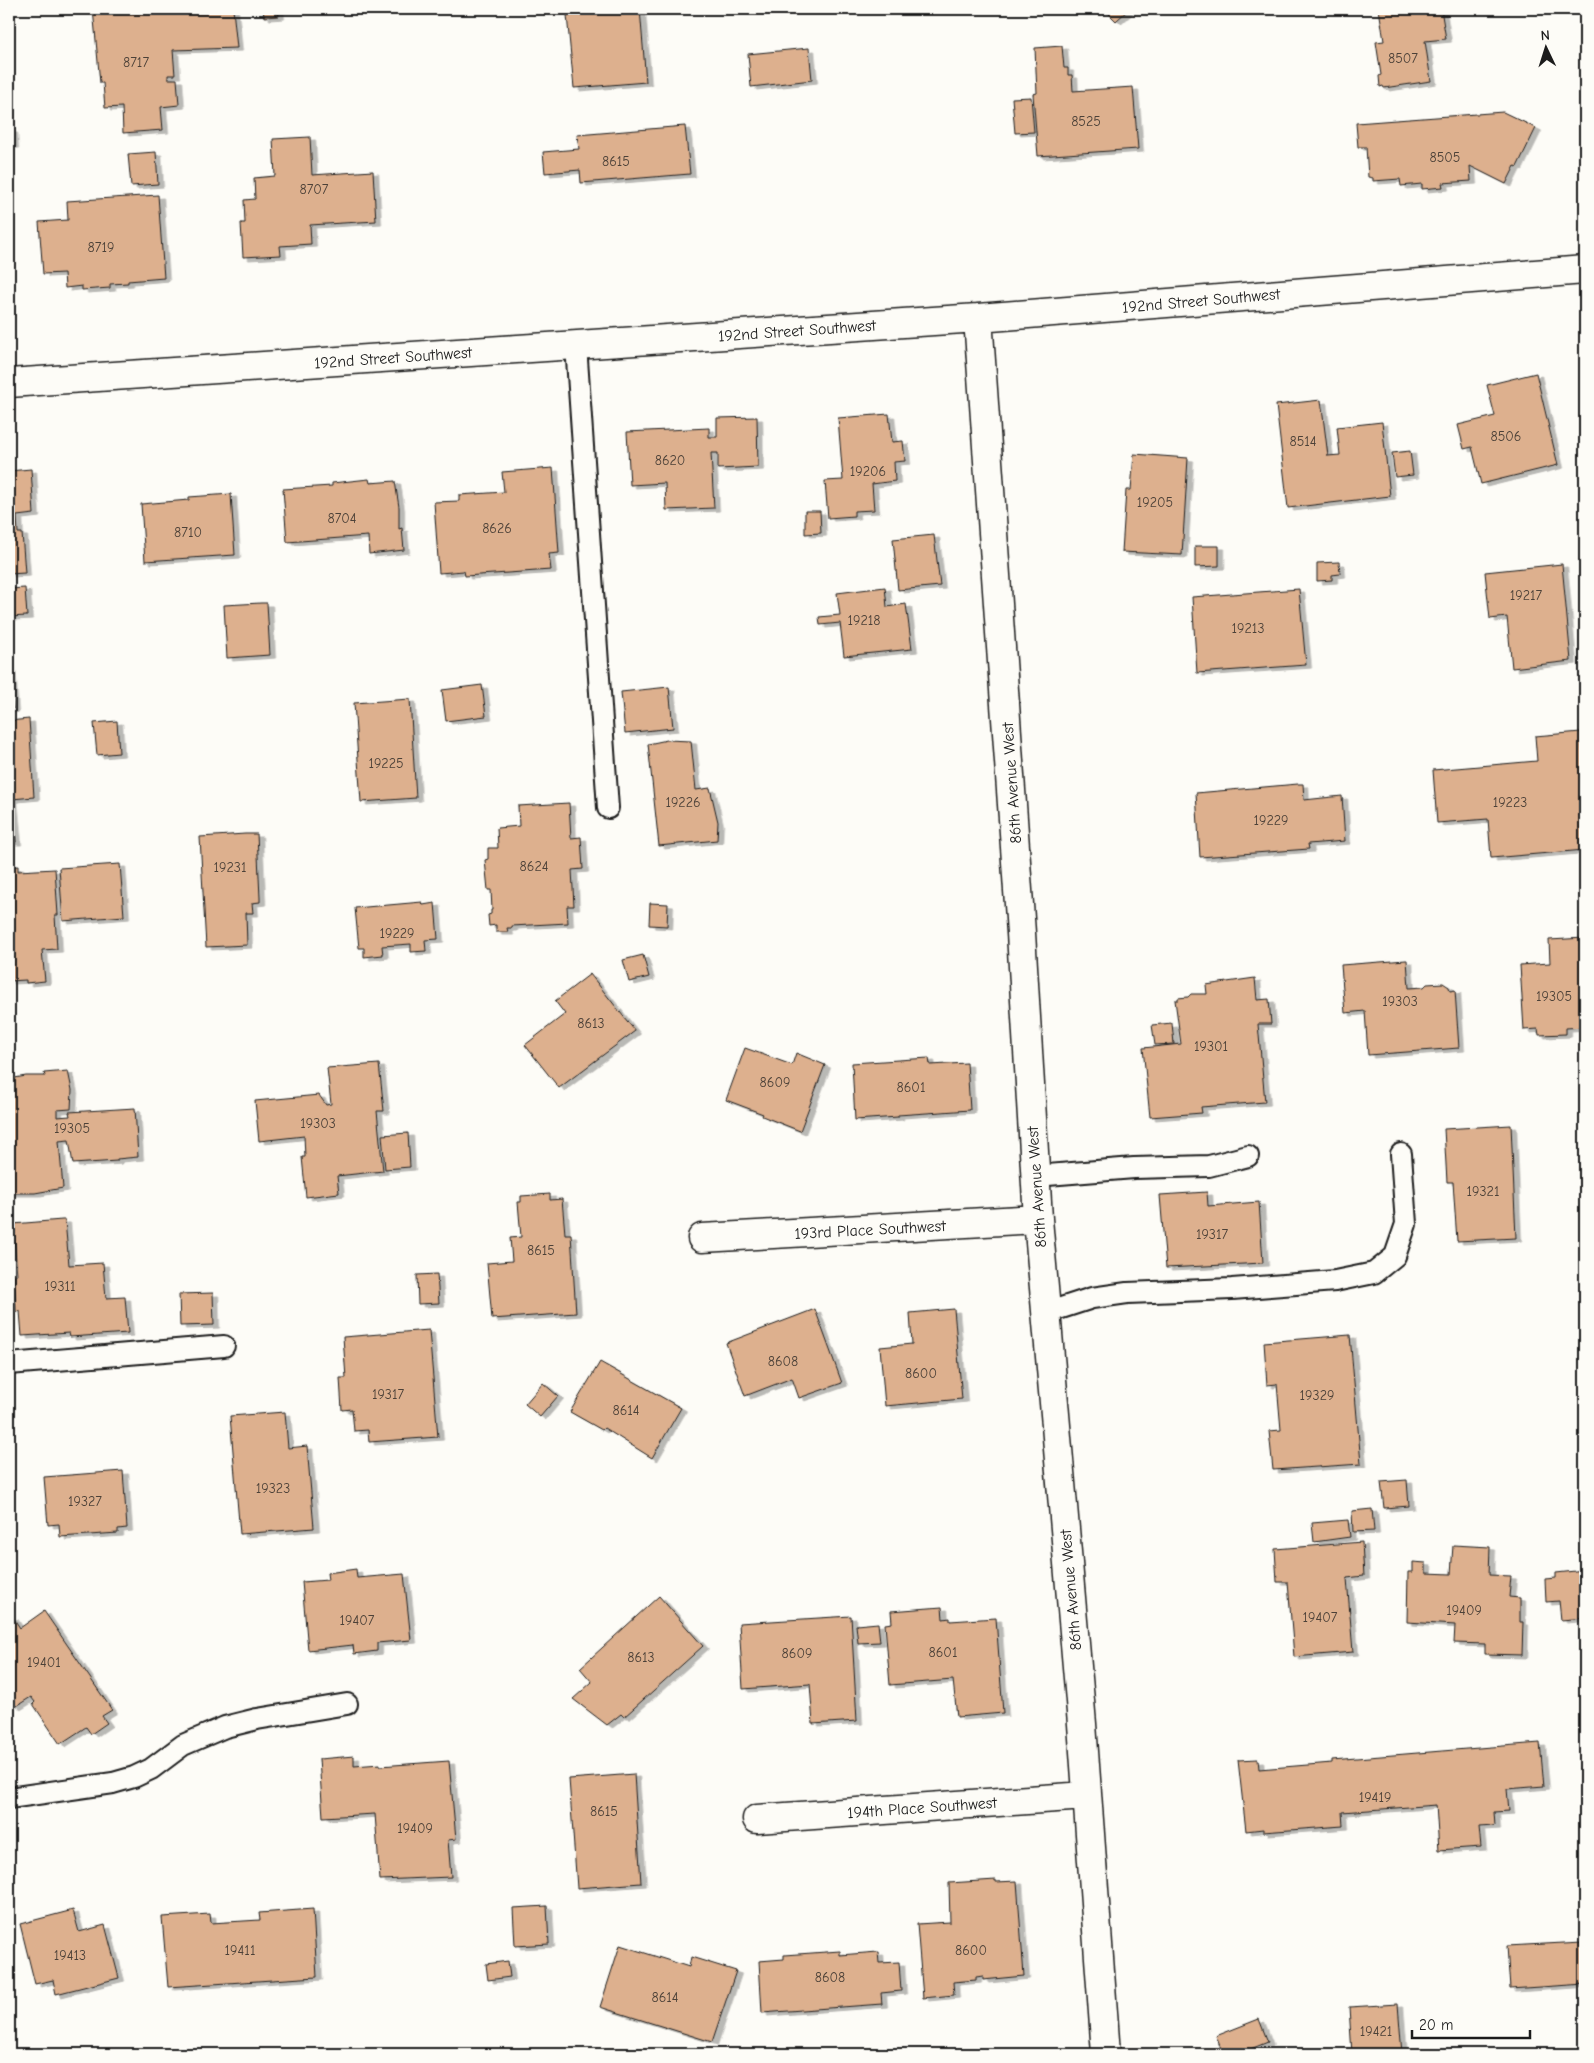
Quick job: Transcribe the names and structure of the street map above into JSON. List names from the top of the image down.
{
  "streets": {
    "street": [
      "192nd Street Southwest",
      "86th Avenue West",
      "193rd Place Southwest",
      "194th Place Southwest"
    ]
  },
  "crossings": [
    ["192nd Street Southwest", "86th Avenue West"],
    ["86th Avenue West", "193rd Place Southwest"],
    ["86th Avenue West", "194th Place Southwest"]
  ],
  "house_numbers": [
    "8507",
    "8717",
    "8525",
    "8505",
    "8615",
    "8707",
    "8719",
    "8506",
    "8514",
    "8620",
    "19206",
    "19205",
    "8704",
    "8626",
    "8710",
    "19217",
    "19218",
    "19213",
    "19225",
    "19226",
    "19223",
    "19229",
    "8624",
    "19231",
    "19229",
    "19305",
    "19303",
    "8613",
    "19301",
    "8609",
    "8601",
    "19303",
    "19305",
    "19321",
    "19317",
    "8615",
    "19311",
    "8608",
    "8600",
    "19317",
    "19329",
    "8614",
    "19323",
    "19327",
    "19409",
    "19407",
    "19407",
    "8601",
    "8609",
    "8613",
    "19401",
    "19419",
    "8615",
    "19409",
    "19411",
    "8600",
    "19413",
    "8608",
    "8614",
    "19421"
  ],
  "scale_bar": "20 m",
  "north": "top"
}
